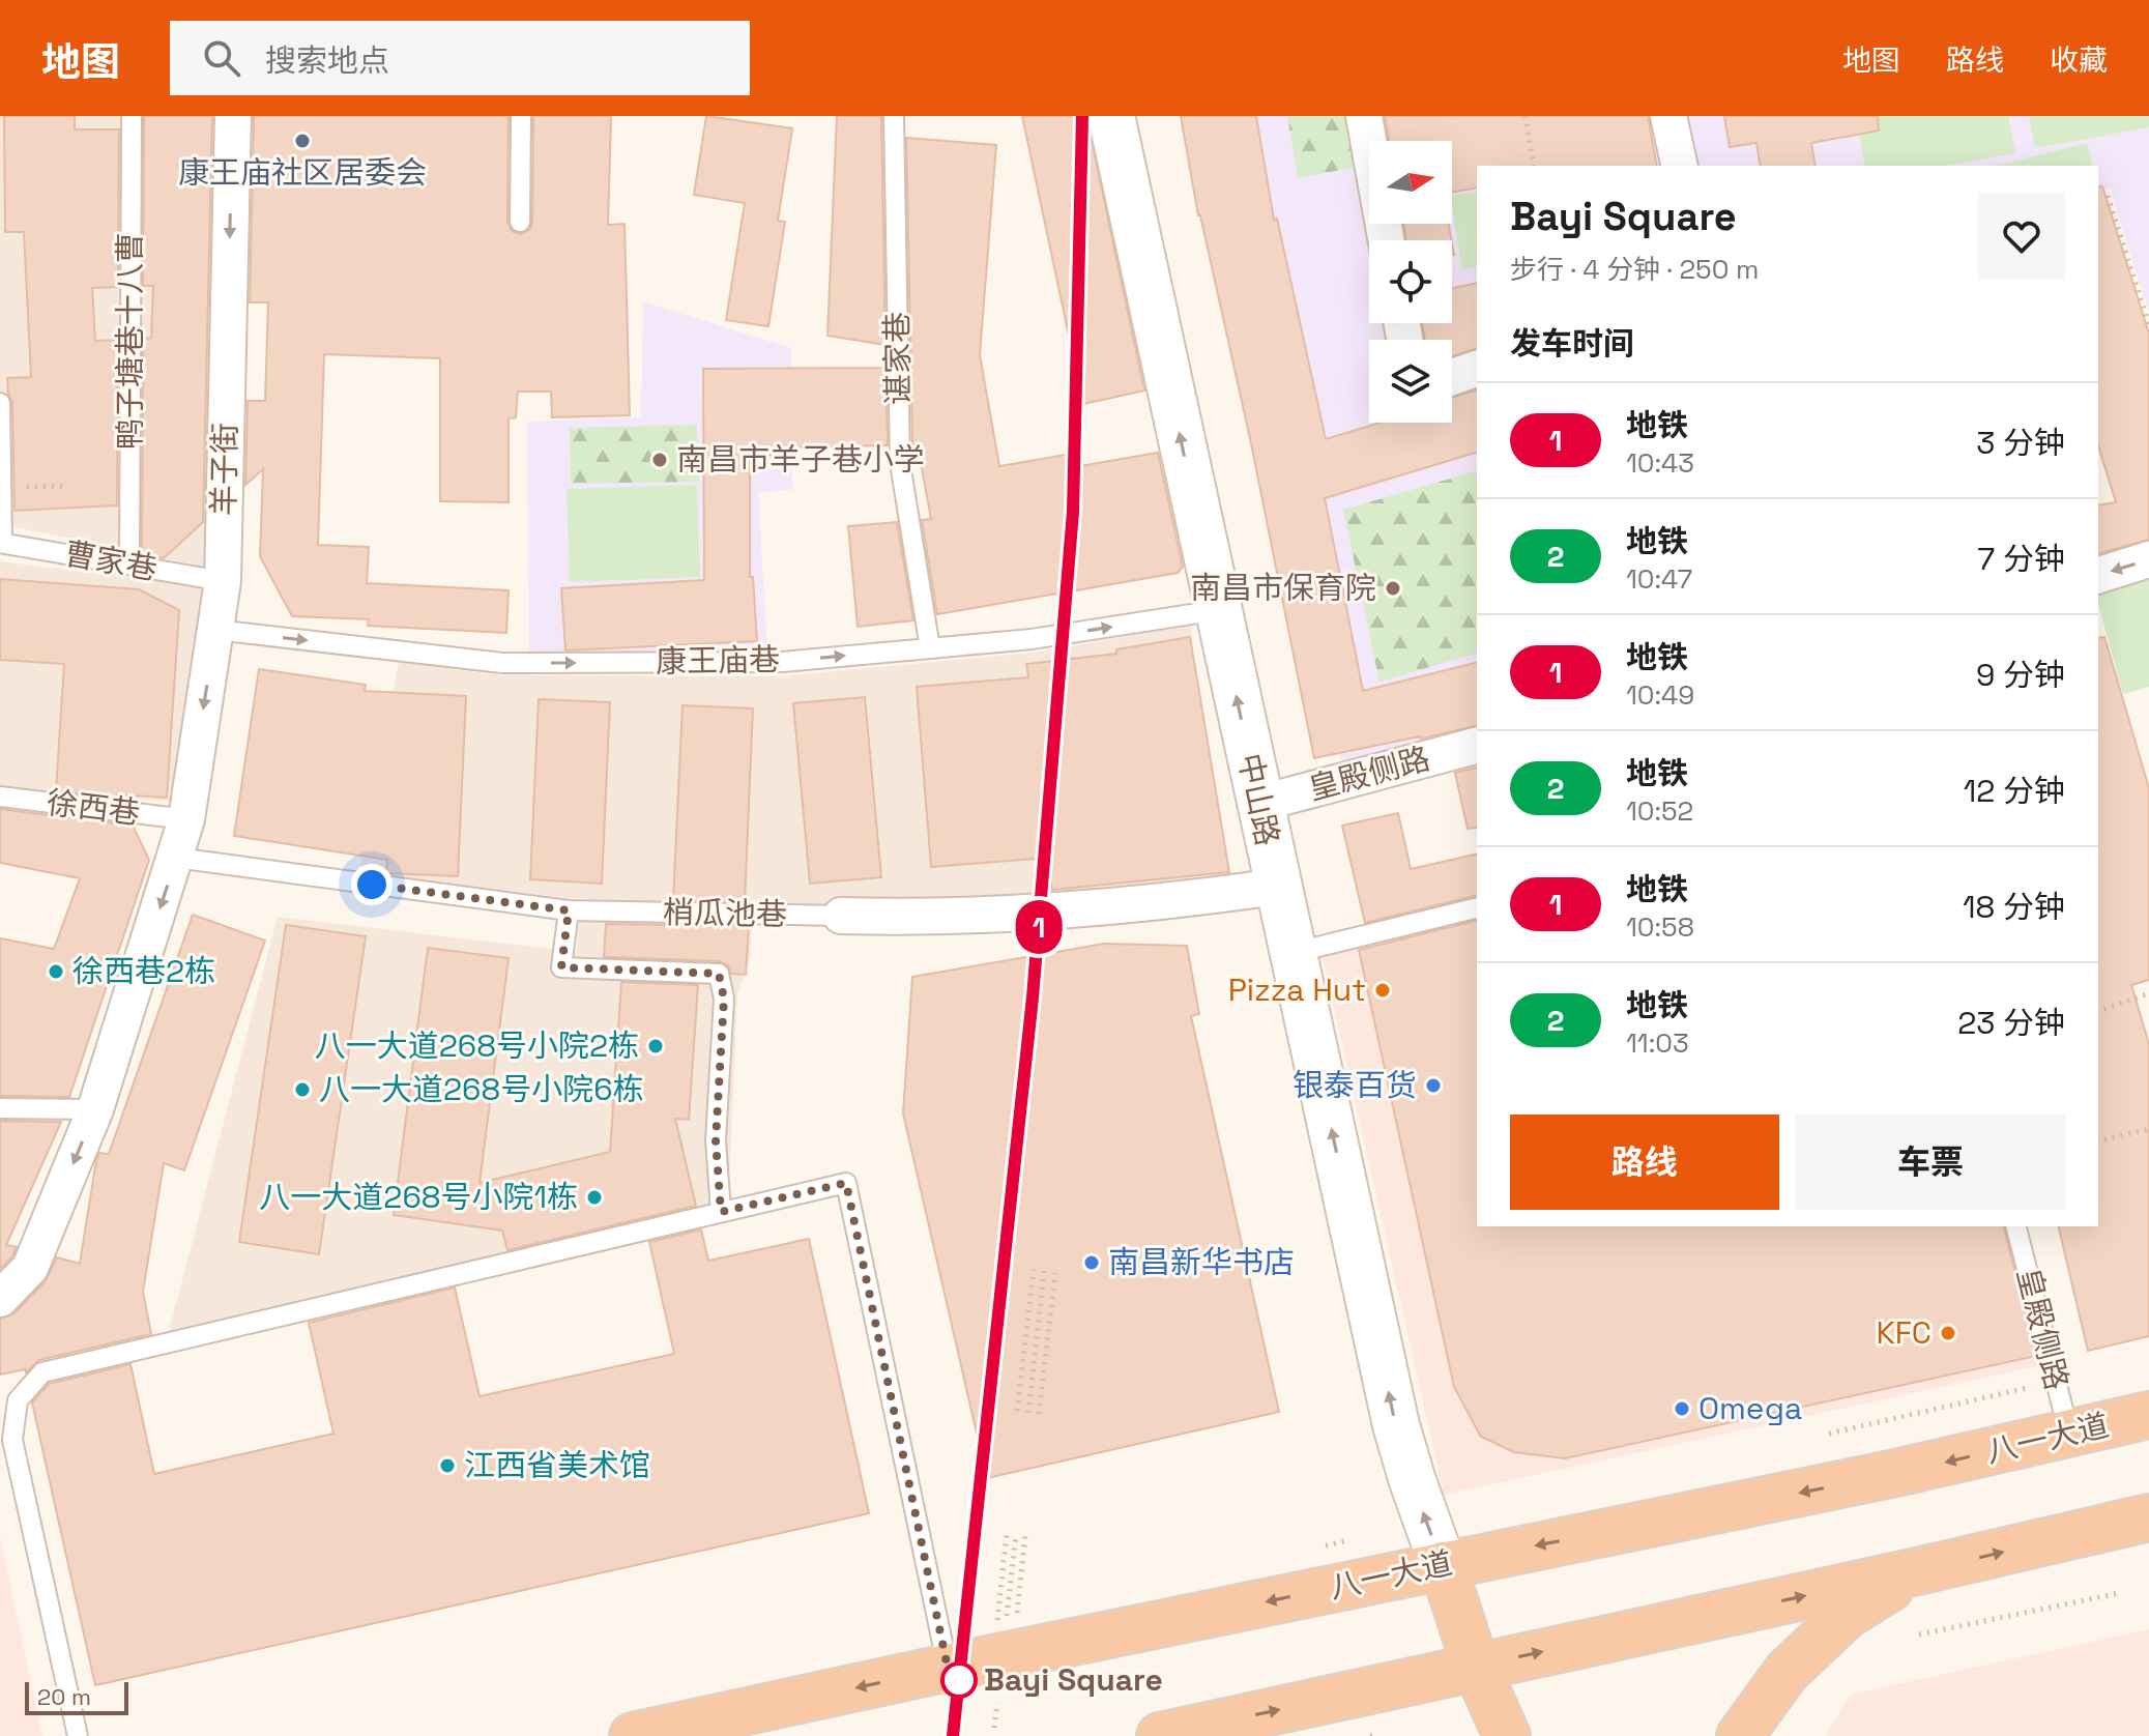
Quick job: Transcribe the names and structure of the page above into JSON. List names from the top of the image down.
{
  "streets": {
    "highway": ["八一大道"],
    "main road": ["中山路"],
    "street": ["羊子街", "皇殿侧路", "梢瓜池巷"],
    "lane": [
      "鸭子塘巷十八曹",
      "谌家巷",
      "曹家巷",
      "康王庙巷",
      "徐西巷"
    ]
  },
  "crossings": [
    ["鸭子塘巷十八曹", "曹家巷"],
    ["谌家巷", "康王庙巷"],
    ["羊子街", "曹家巷"],
    ["羊子街", "康王庙巷"],
    ["羊子街", "徐西巷"],
    ["羊子街", "梢瓜池巷"],
    ["康王庙巷", "中山路"],
    ["皇殿侧路", "中山路"],
    ["皇殿侧路", "八一大道"],
    ["中山路", "梢瓜池巷"],
    ["中山路", "八一大道"]
  ],
  "one_way": ["羊子街", "康王庙巷", "中山路"],
  "places": [
    "康王庙社区居委会",
    "南昌市羊子巷小学",
    "南昌市保育院",
    "徐西巷2栋",
    "Pizza Hut",
    "八一大道268号小院2栋",
    "银泰百货",
    "八一大道268号小院6栋",
    "八一大道268号小院1栋",
    "南昌新华书店",
    "KFC",
    "Omega",
    "江西省美术馆",
    "Bayi Square"
  ],
  "lines": ["metro line 1"],
  "scale_bar": "20 m",
  "north": "right",
  "page": {
    "header": "地图",
    "search": "搜索地点",
    "nav": ["地图", "路线", "收藏"],
    "on_map": "1",
    "heading": [
      ["Bayi Square", "步行 · 4 分钟 · 250 m"],
      "发车时间"
    ],
    "list": [
      {
        "mark": "1",
        "name": "地铁",
        "note": "10:43",
        "value": "3 分钟"
      },
      {
        "mark": "2",
        "name": "地铁",
        "note": "10:47",
        "value": "7 分钟"
      },
      {
        "mark": "1",
        "name": "地铁",
        "note": "10:49",
        "value": "9 分钟"
      },
      {
        "mark": "2",
        "name": "地铁",
        "note": "10:52",
        "value": "12 分钟"
      },
      {
        "mark": "1",
        "name": "地铁",
        "note": "10:58",
        "value": "18 分钟"
      },
      {
        "mark": "2",
        "name": "地铁",
        "note": "11:03",
        "value": "23 分钟"
      }
    ],
    "buttons": ["路线", "车票"],
    "scale": "20 m"
  }
}
